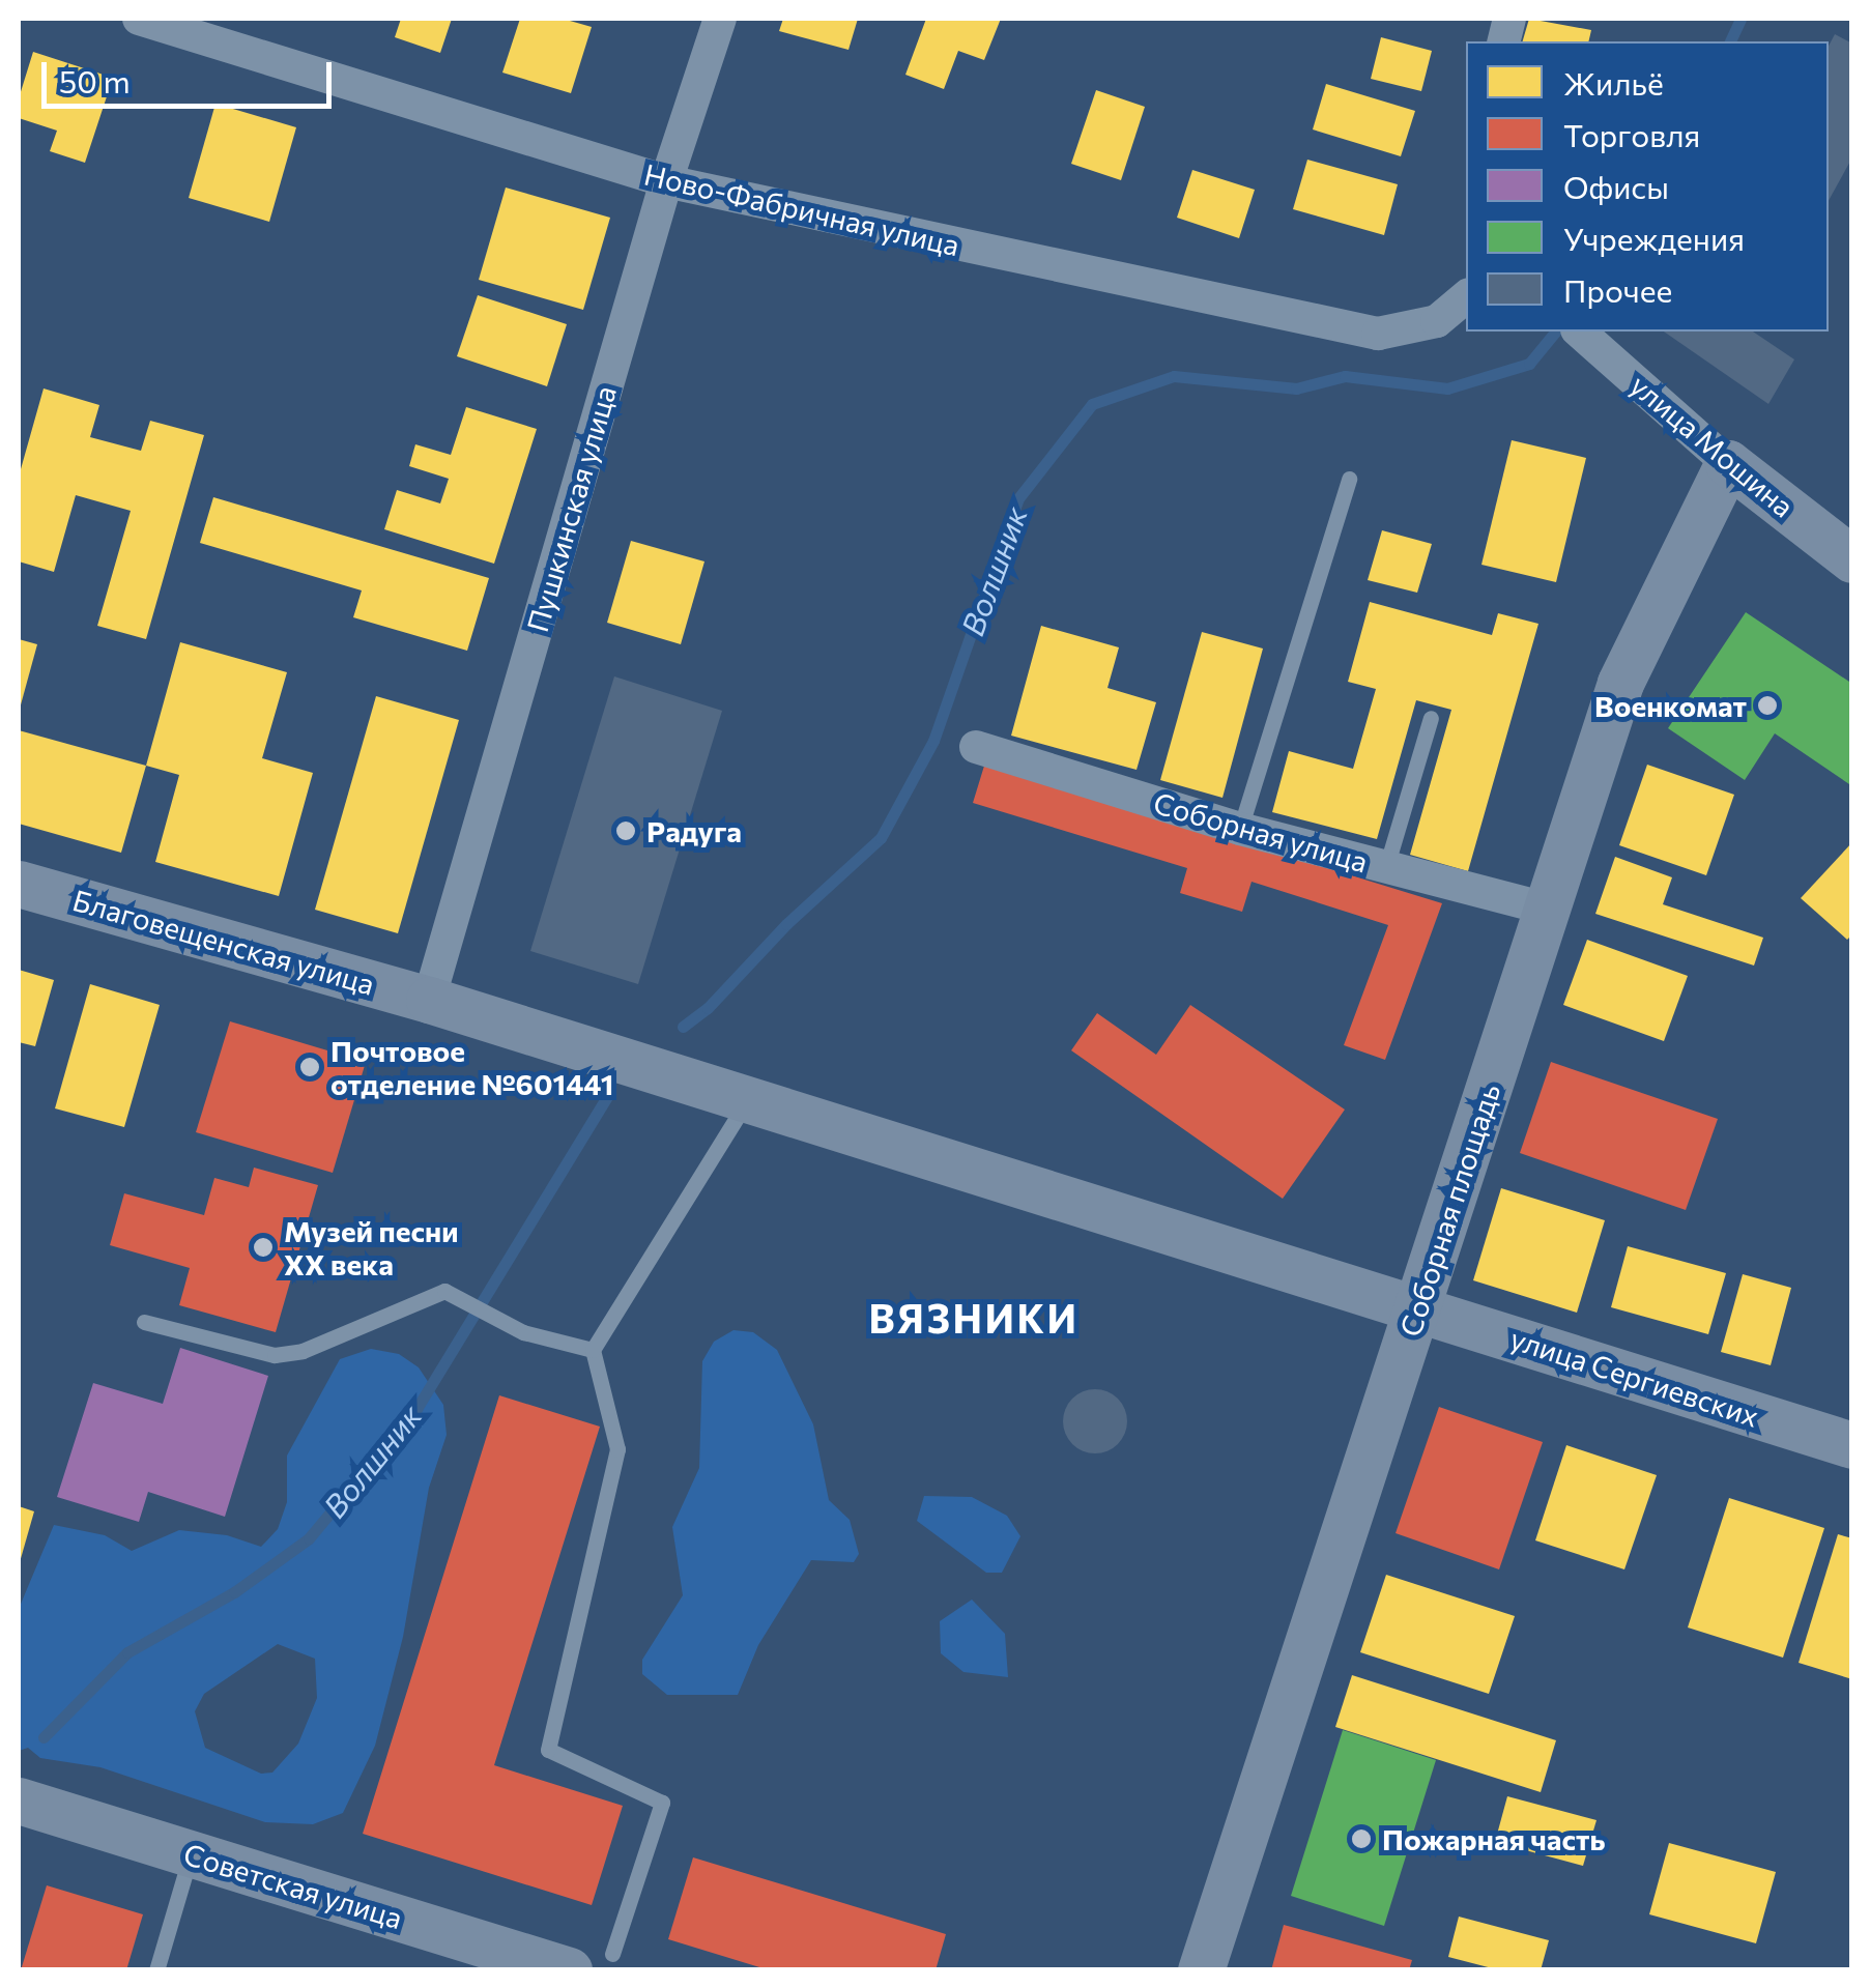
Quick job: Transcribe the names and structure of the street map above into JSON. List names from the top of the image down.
{
  "streets": {
    "main road": [
      "улица Мошина",
      "Благовещенская улица",
      "Соборная площадь",
      "улица Сергиевских",
      "Советская улица"
    ],
    "street": ["Ново-Фабричная улица", "Пушкинская улица", "Соборная улица"]
  },
  "crossings": [
    ["Ново-Фабричная улица", "Пушкинская улица"],
    ["улица Мошина", "Соборная площадь"],
    ["Пушкинская улица", "Благовещенская улица"],
    ["Соборная улица", "Соборная площадь"],
    ["Благовещенская улица", "улица Сергиевских"],
    ["Соборная площадь", "улица Сергиевских"]
  ],
  "districts": ["ВЯЗНИКИ"],
  "water": ["Волшник"],
  "places": [
    "Военкомат",
    "Радуга",
    "Почтовое отделение №601441",
    "Музей песни XX века",
    "Пожарная часть"
  ],
  "legend": [
    "Жильё",
    "Торговля",
    "Офисы",
    "Учреждения",
    "Прочее"
  ],
  "scale_bar": "50 m"
}
